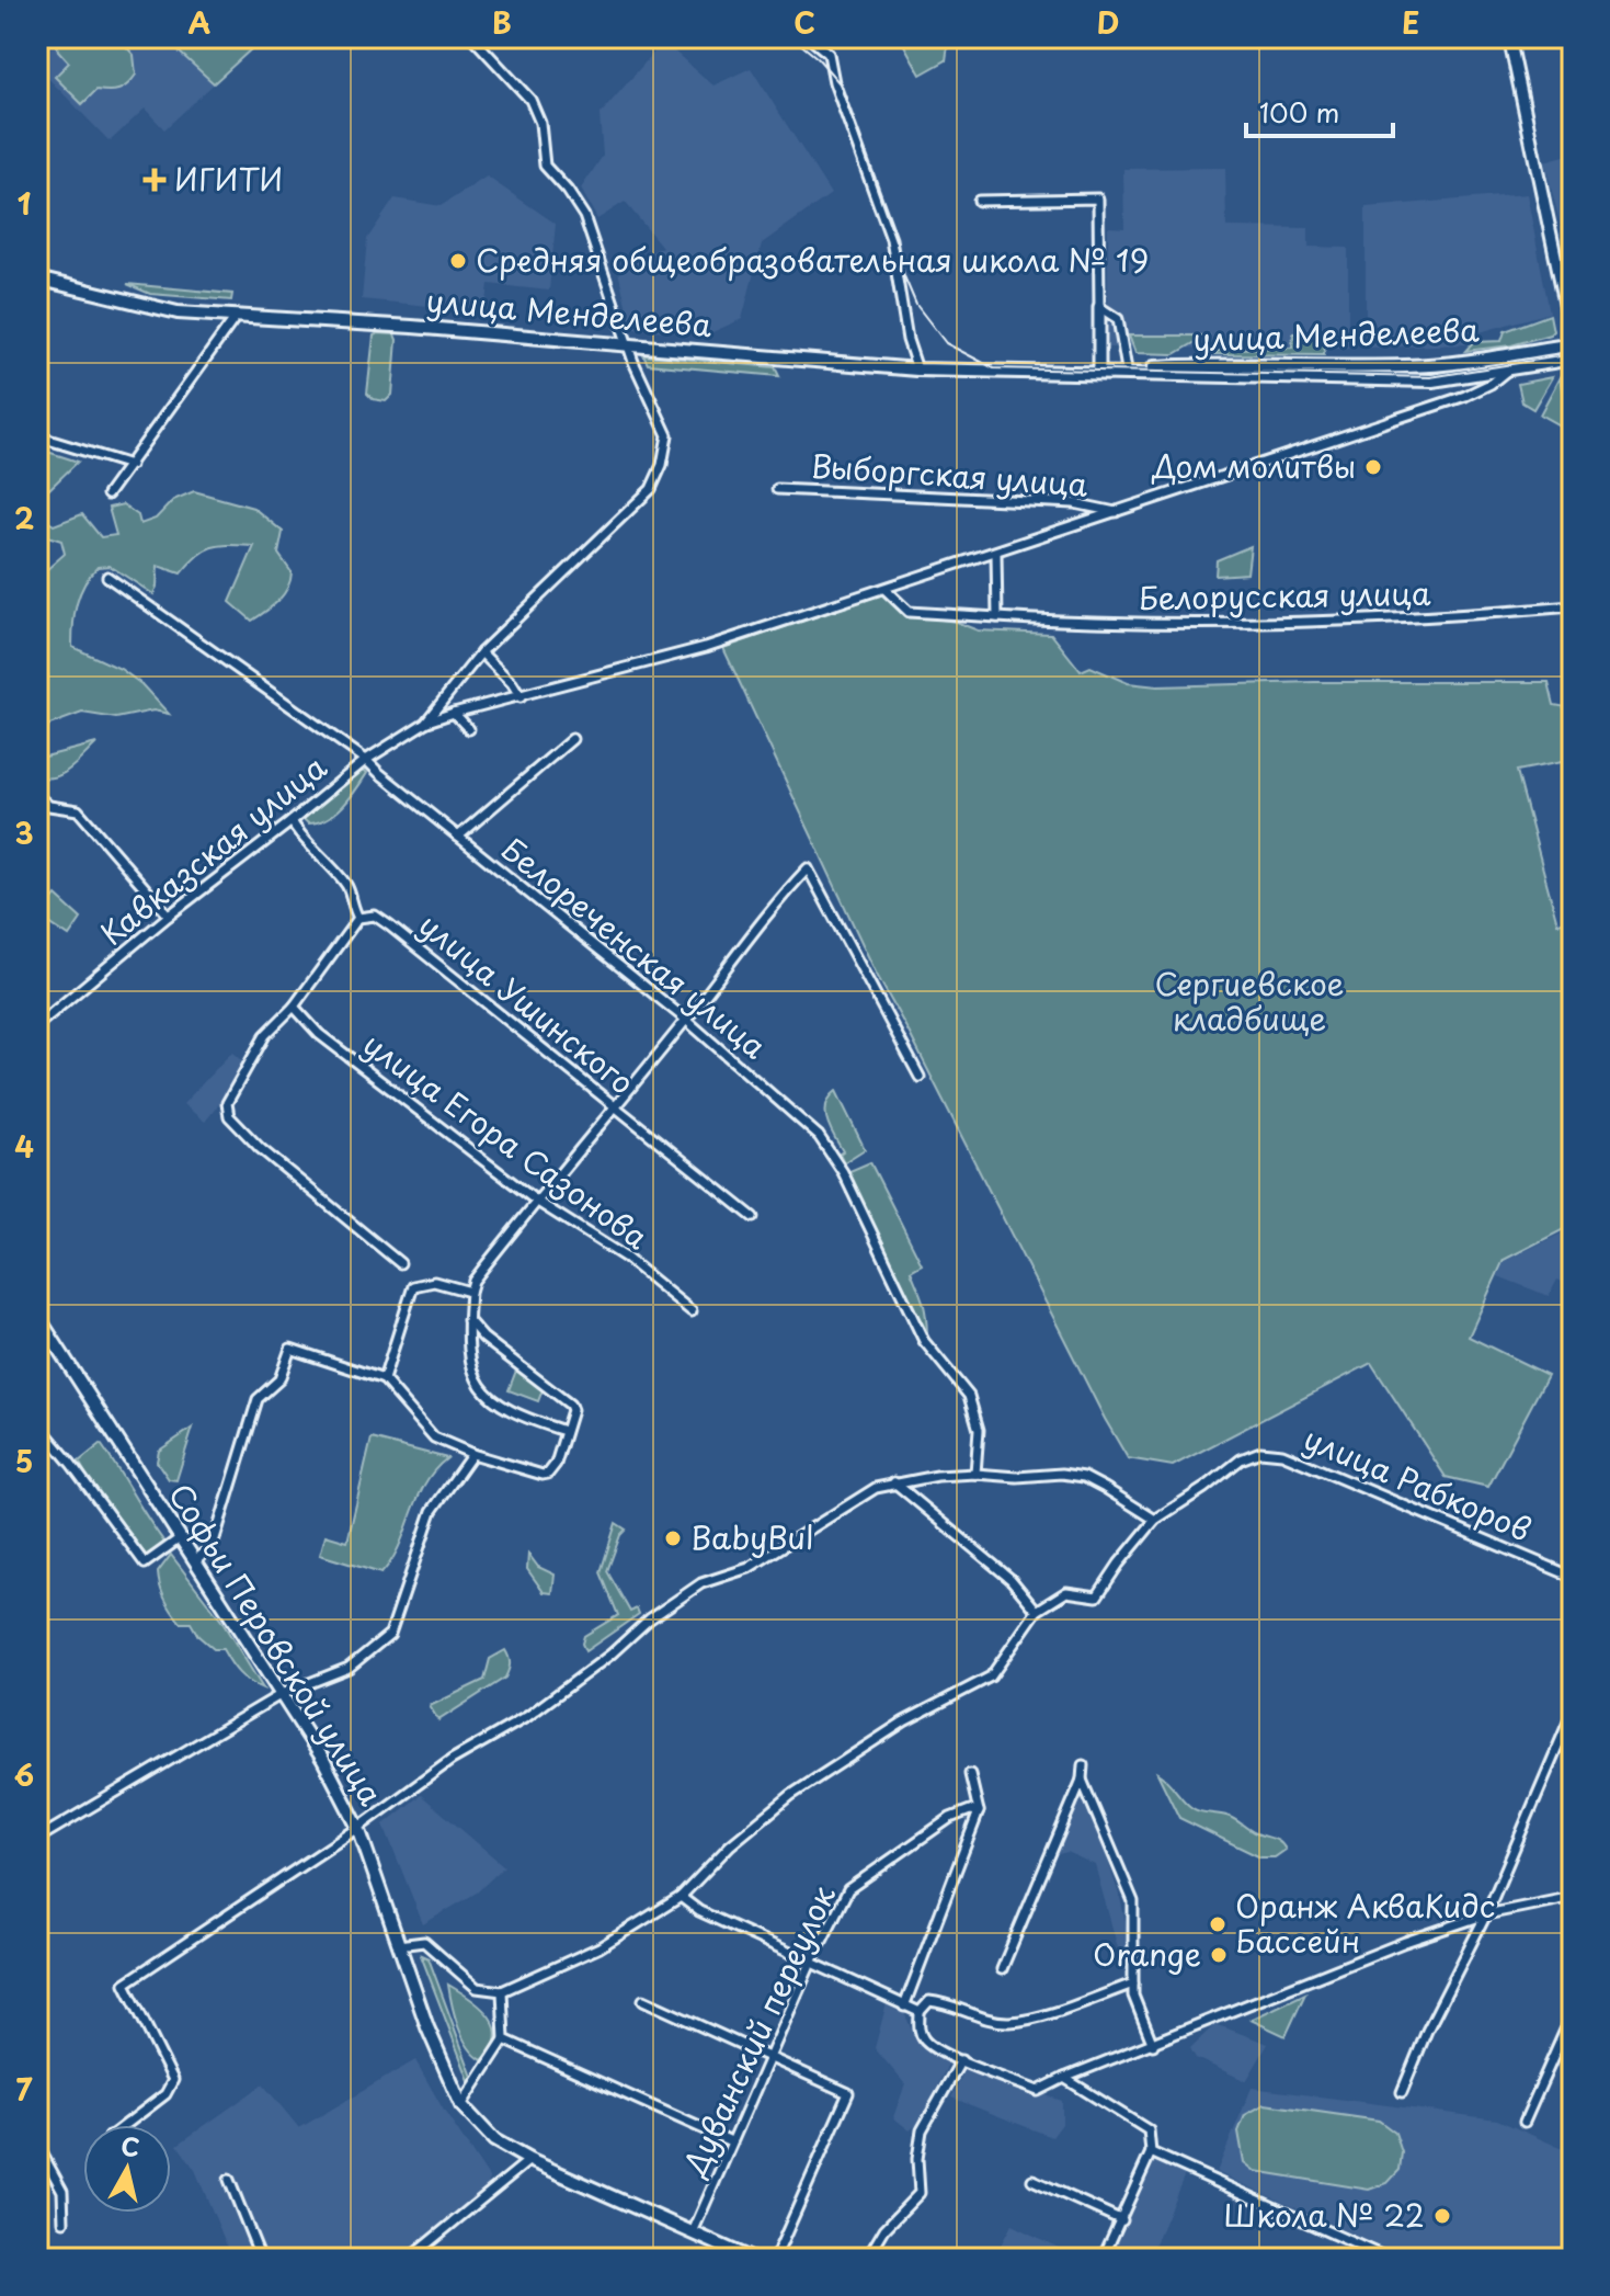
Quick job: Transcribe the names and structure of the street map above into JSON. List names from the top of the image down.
{
  "streets": {
    "main road": ["улица Менделеева", "Софьи Перовской улица"],
    "street": [
      "Выборгская улица",
      "Белорусская улица",
      "Кавказская улица",
      "Белореченская улица",
      "улица Ушинского",
      "улица Егора Сазонова",
      "улица Рабкоров",
      "Дуванский переулок"
    ]
  },
  "crossings": [
    ["улица Менделеева", "Кавказская улица"],
    ["Белорусская улица", "Кавказская улица"],
    ["Кавказская улица", "Белореченская улица"],
    ["Софьи Перовской улица", "Дуванский переулок"]
  ],
  "parks": ["Сергиевское кладбище"],
  "places": {
    "health": ["ИГИТИ"],
    "other": [
      "Средняя общеобразовательная школа № 19",
      "Дом молитвы",
      "BabyBul",
      "Оранж АкваКидс Бассейн",
      "Orange",
      "Школа № 22"
    ]
  },
  "scale_bar": "100 m",
  "north": "top",
  "grid": {
    "columns": [
      "A",
      "B",
      "C",
      "D",
      "E"
    ],
    "rows": [
      "1",
      "2",
      "3",
      "4",
      "5",
      "6",
      "7"
    ]
  }
}
